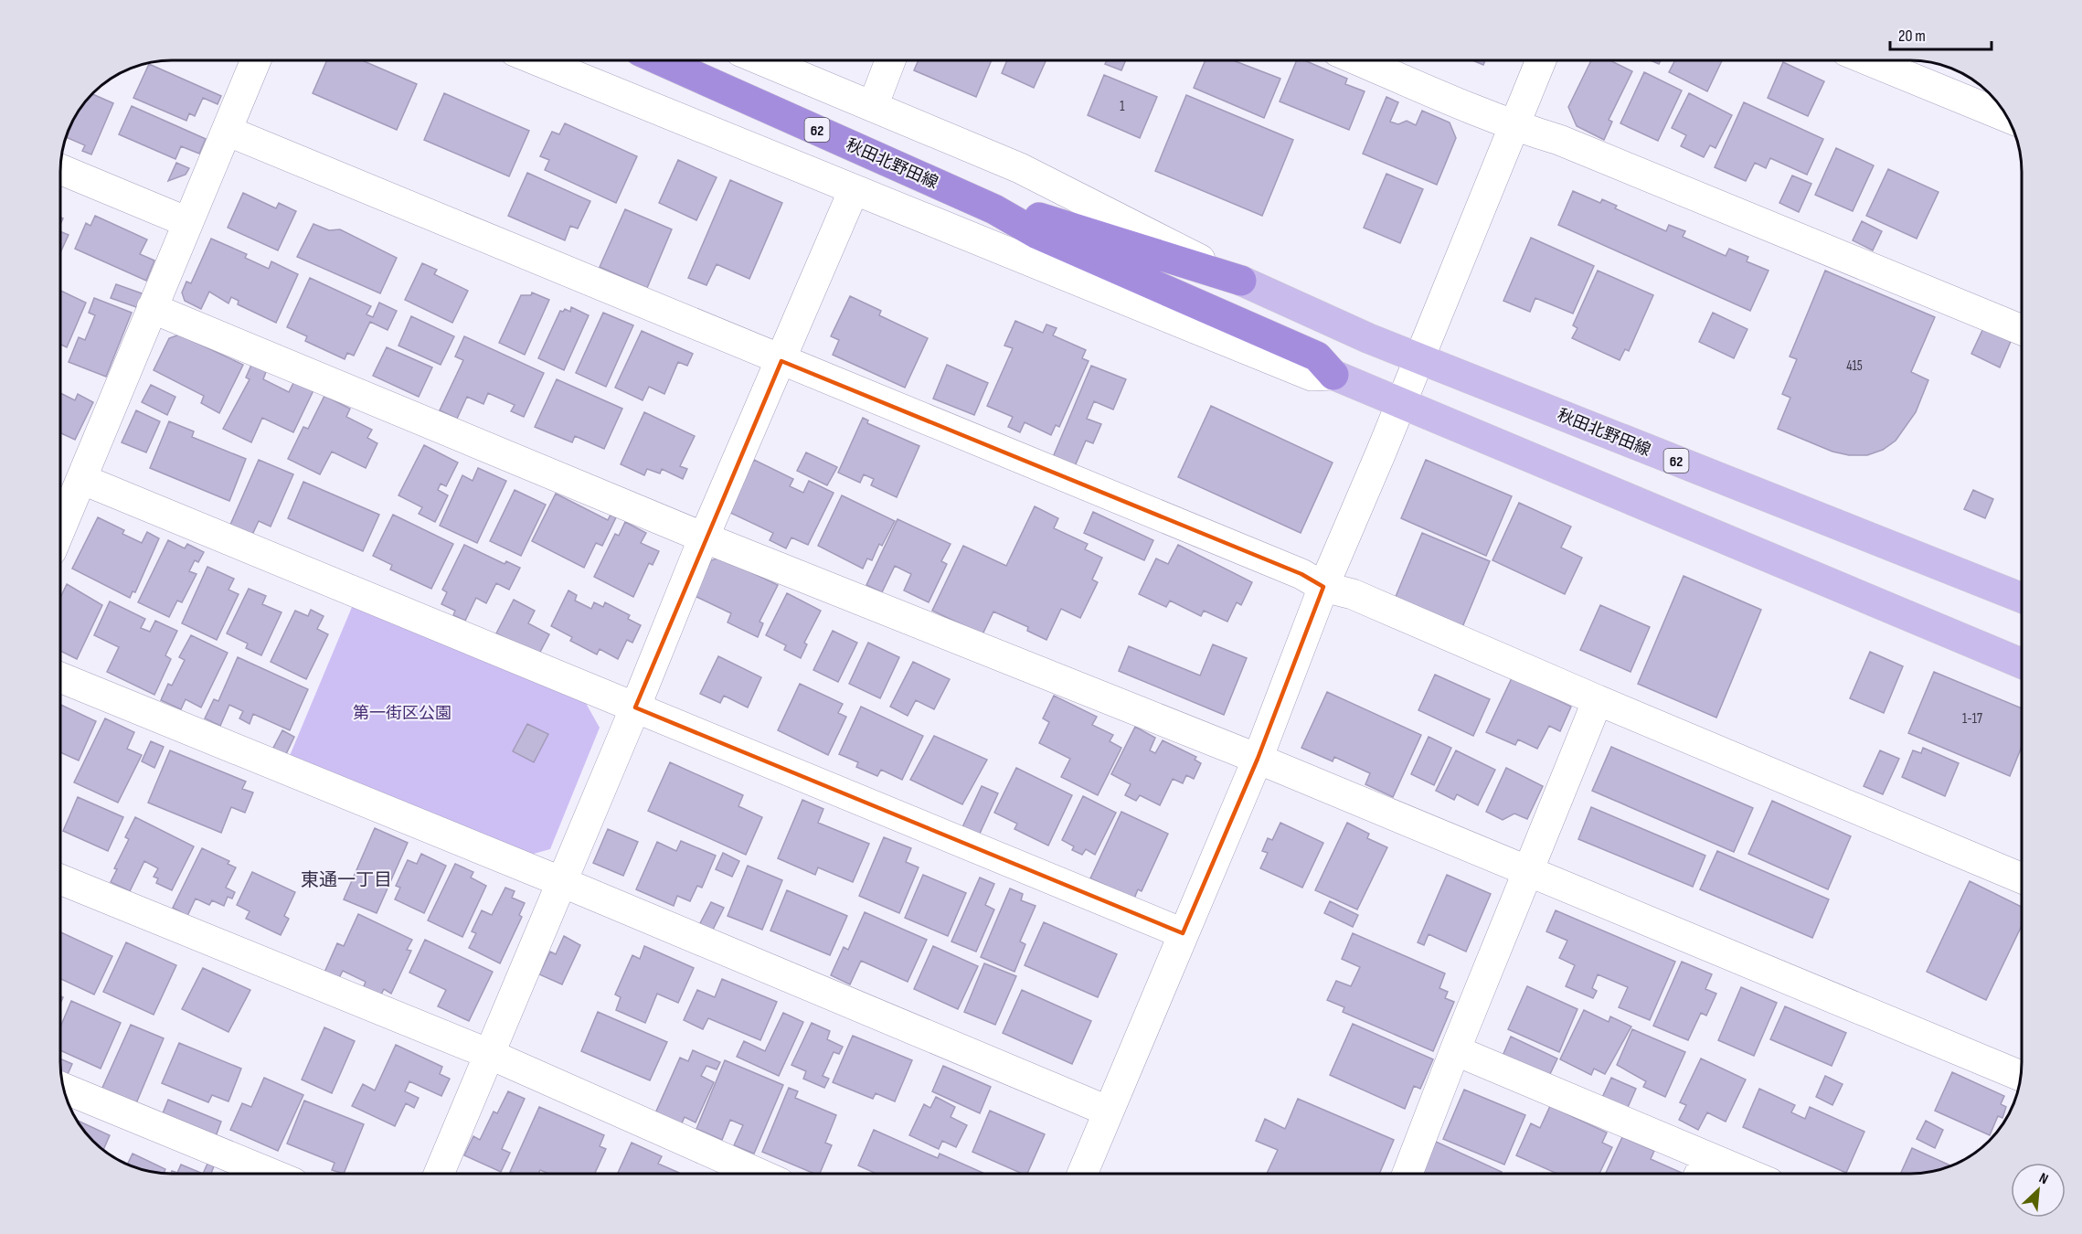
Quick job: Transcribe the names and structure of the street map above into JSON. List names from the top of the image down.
{
  "streets": {
    "highway": ["62", "秋田北野田線"]
  },
  "crossings": [
    ["62", "秋田北野田線"]
  ],
  "districts": ["東通一丁目"],
  "parks": ["第一街区公園"],
  "house_numbers": ["1", "415", "1-17"],
  "scale_bar": "20 m",
  "north": "top right"
}
